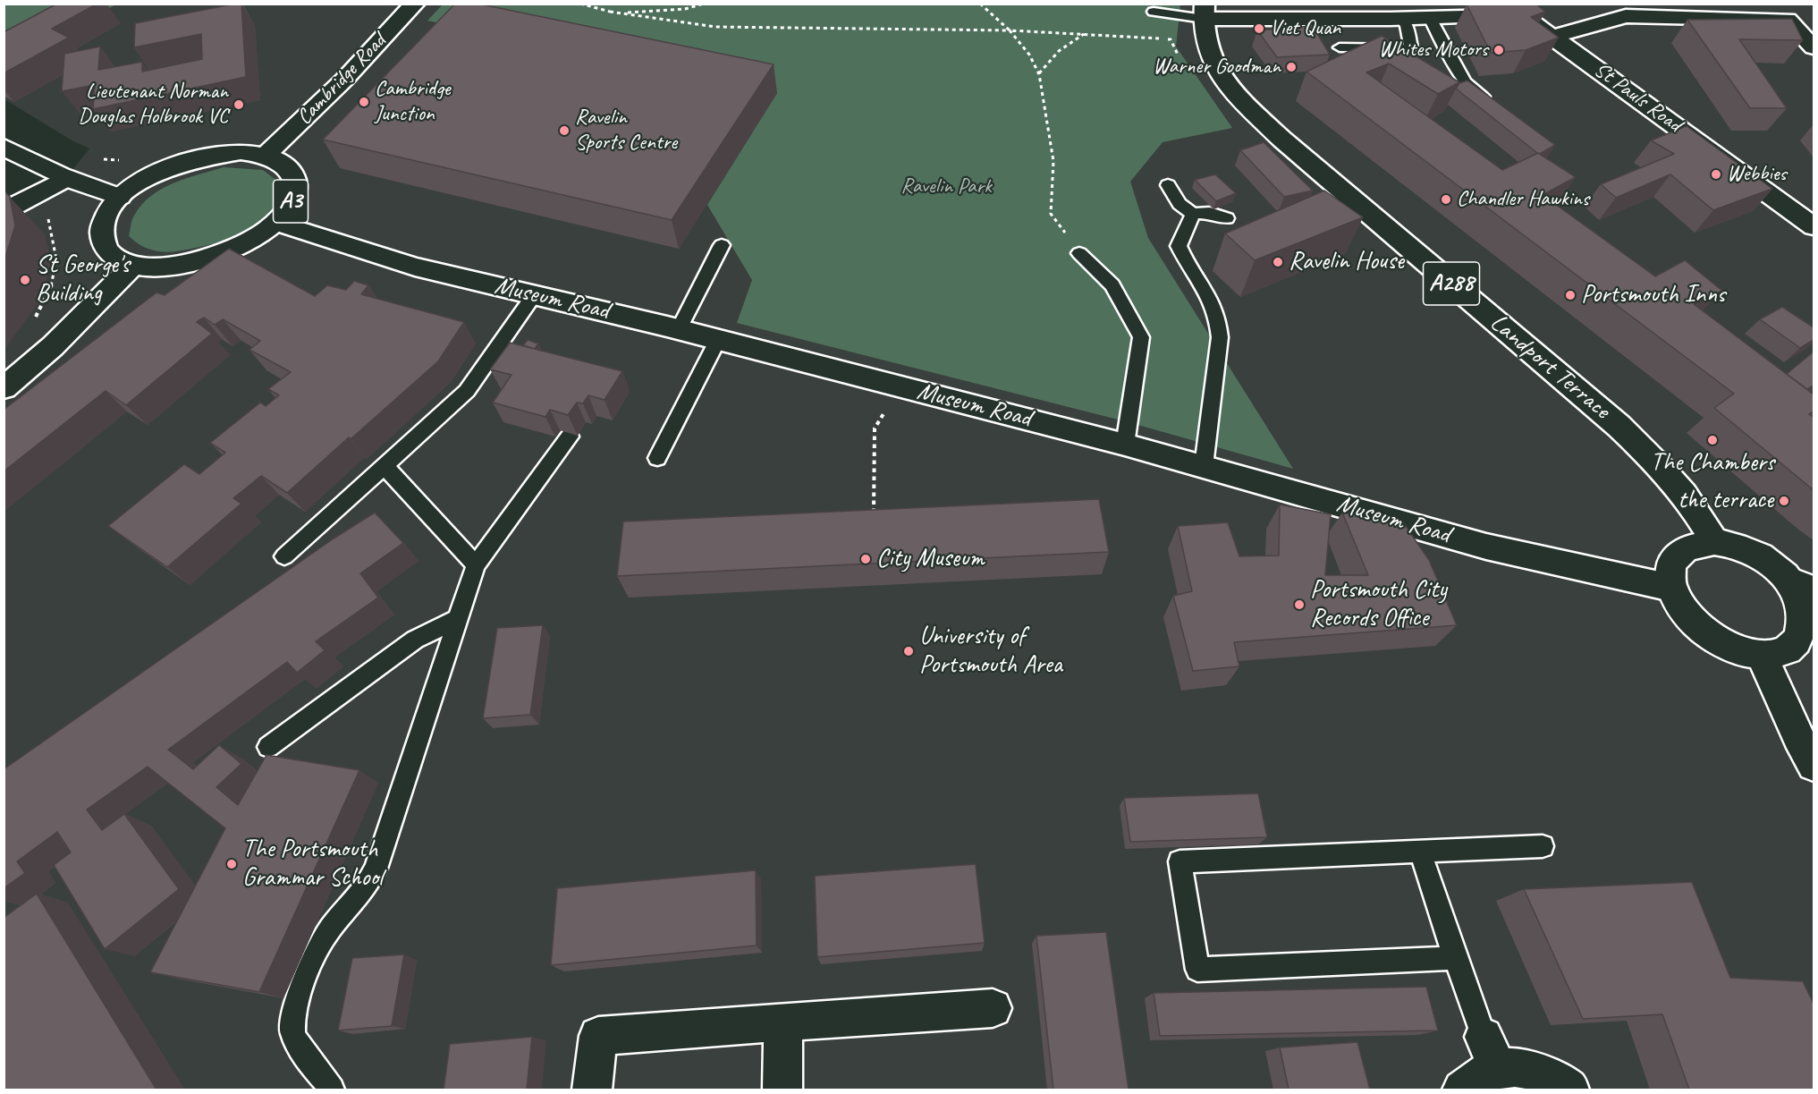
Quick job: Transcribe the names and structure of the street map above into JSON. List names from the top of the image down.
{
  "streets": {
    "main road": [
      "Cambridge Road",
      "St Pauls Road",
      "A3",
      "A288",
      "Museum Road",
      "Landport Terrace"
    ]
  },
  "crossings": [
    ["Cambridge Road", "A3"],
    ["A3", "Museum Road"],
    ["Museum Road", "Landport Terrace"]
  ],
  "parks": ["Ravelin Park"],
  "places": [
    "Viet Quan",
    "Whites Motors",
    "Warner Goodman",
    "Cambridge Junction",
    "Lieutenant Norman Douglas Holbrook VC",
    "Ravelin Sports Centre",
    "Webbies",
    "Chandler Hawkins",
    "Ravelin House",
    "St George's Building",
    "Portsmouth Inns",
    "The Chambers",
    "the terrace",
    "City Museum",
    "Portsmouth City Records Office",
    "University of Portsmouth Area",
    "The Portsmouth Grammar School"
  ]
}
